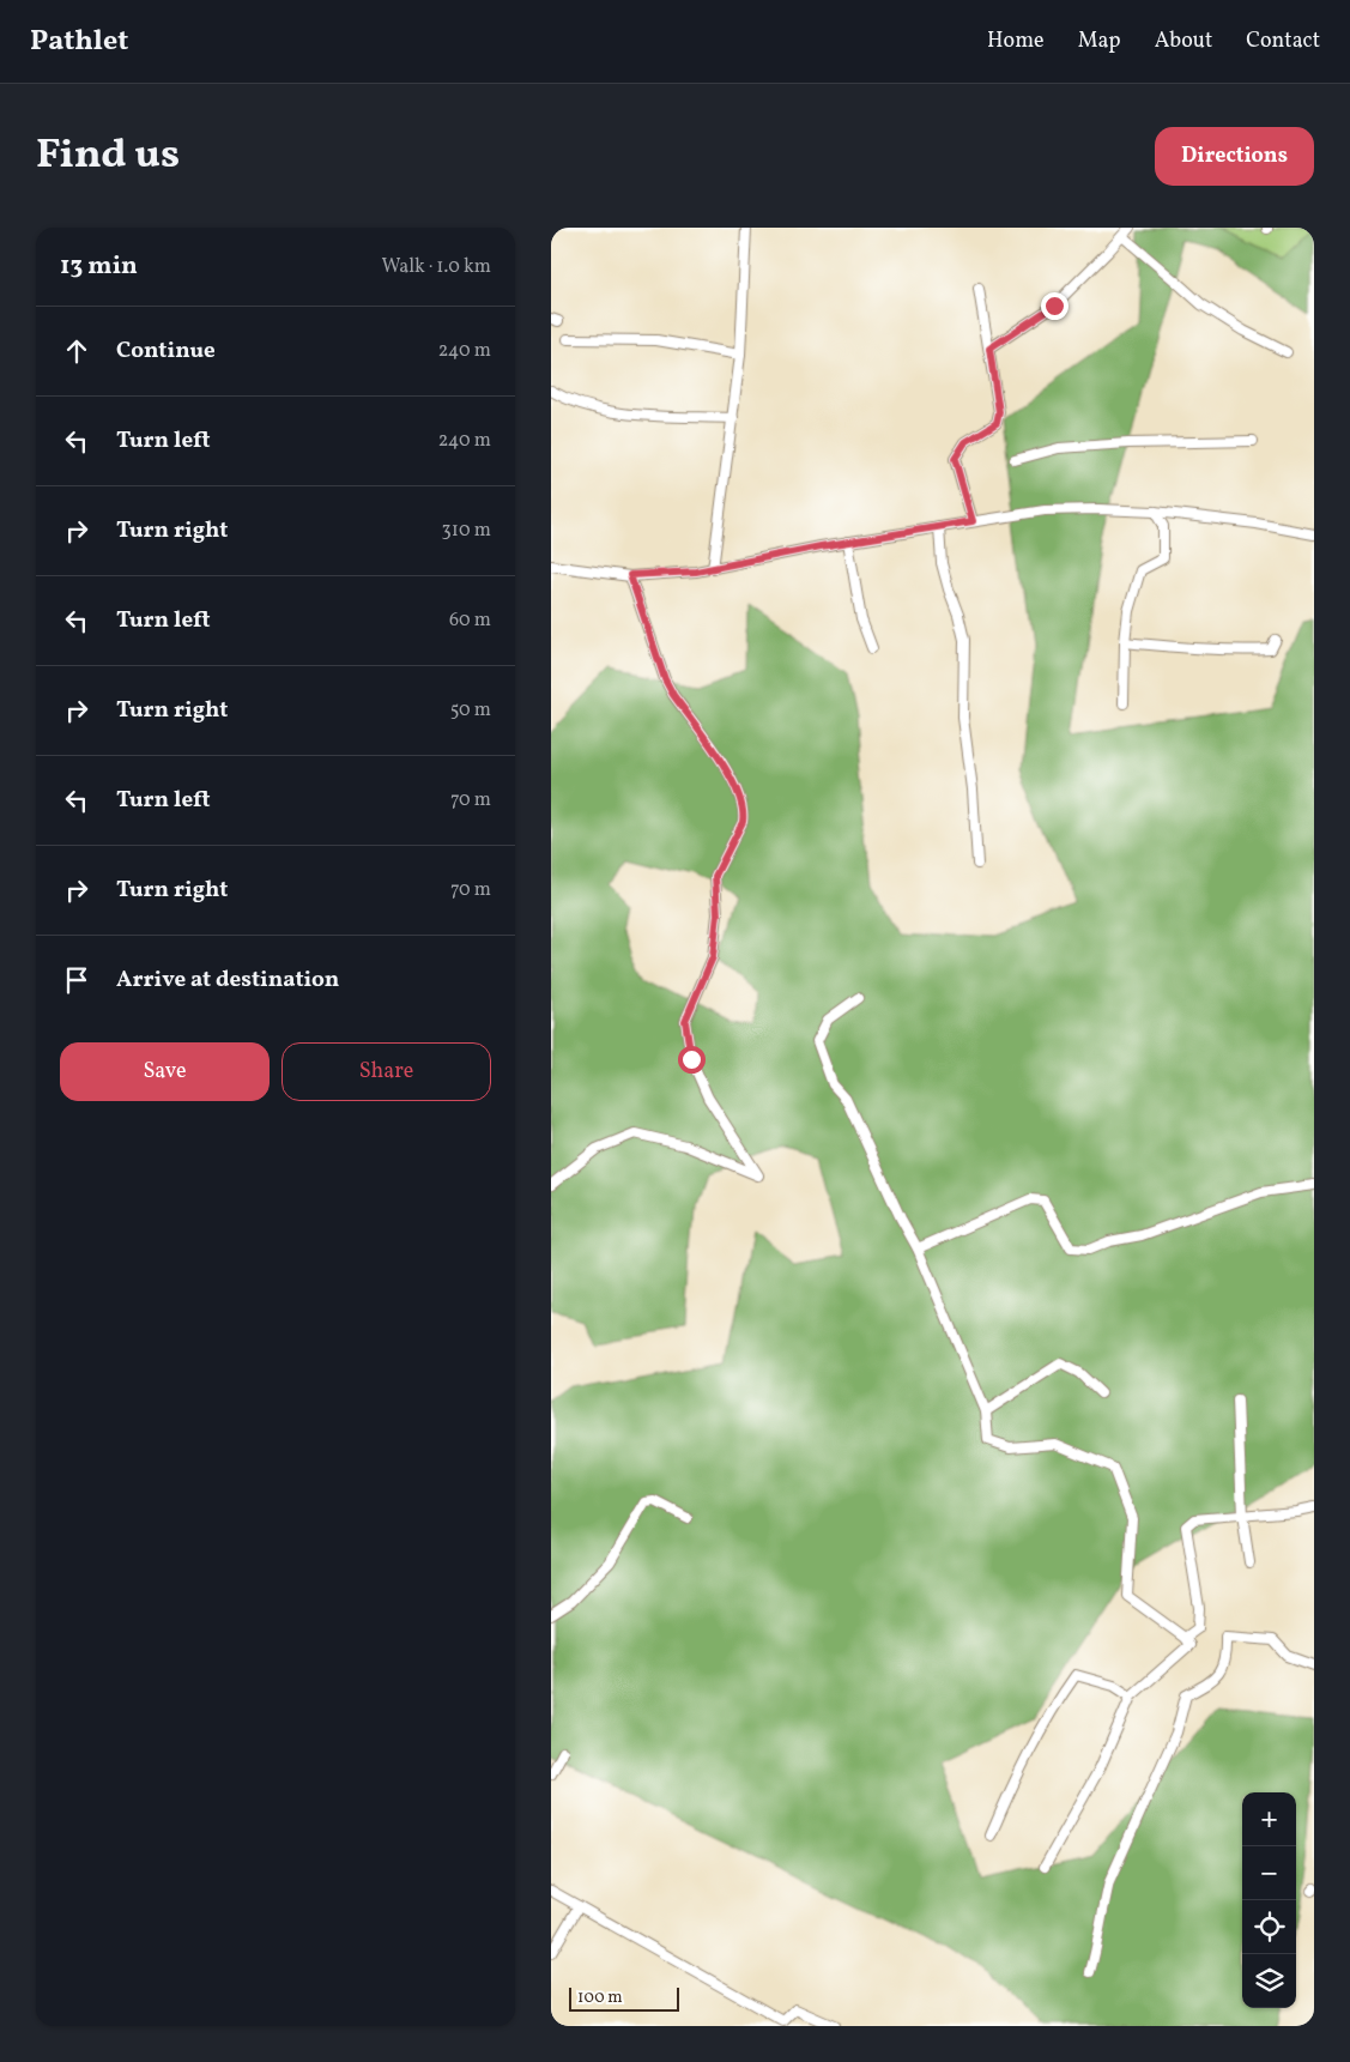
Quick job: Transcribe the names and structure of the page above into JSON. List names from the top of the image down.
{
  "scale_bar": "100 m",
  "page": {
    "header": "Pathlet",
    "nav": [
      "Home",
      "Map",
      "About",
      "Contact"
    ],
    "title": "Find us",
    "buttons": [
      "Directions",
      ["Save", "Share"]
    ],
    "heading": ["13 min", "Walk · 1.0 km"],
    "list": [
      ["Continue", "240 m"],
      ["Turn left", "240 m"],
      ["Turn right", "310 m"],
      ["Turn left", "60 m"],
      ["Turn right", "50 m"],
      ["Turn left", "70 m"],
      ["Turn right", "70 m"],
      "Arrive at destination"
    ],
    "map_buttons": ["+", "−"],
    "scale": "100 m"
  }
}
